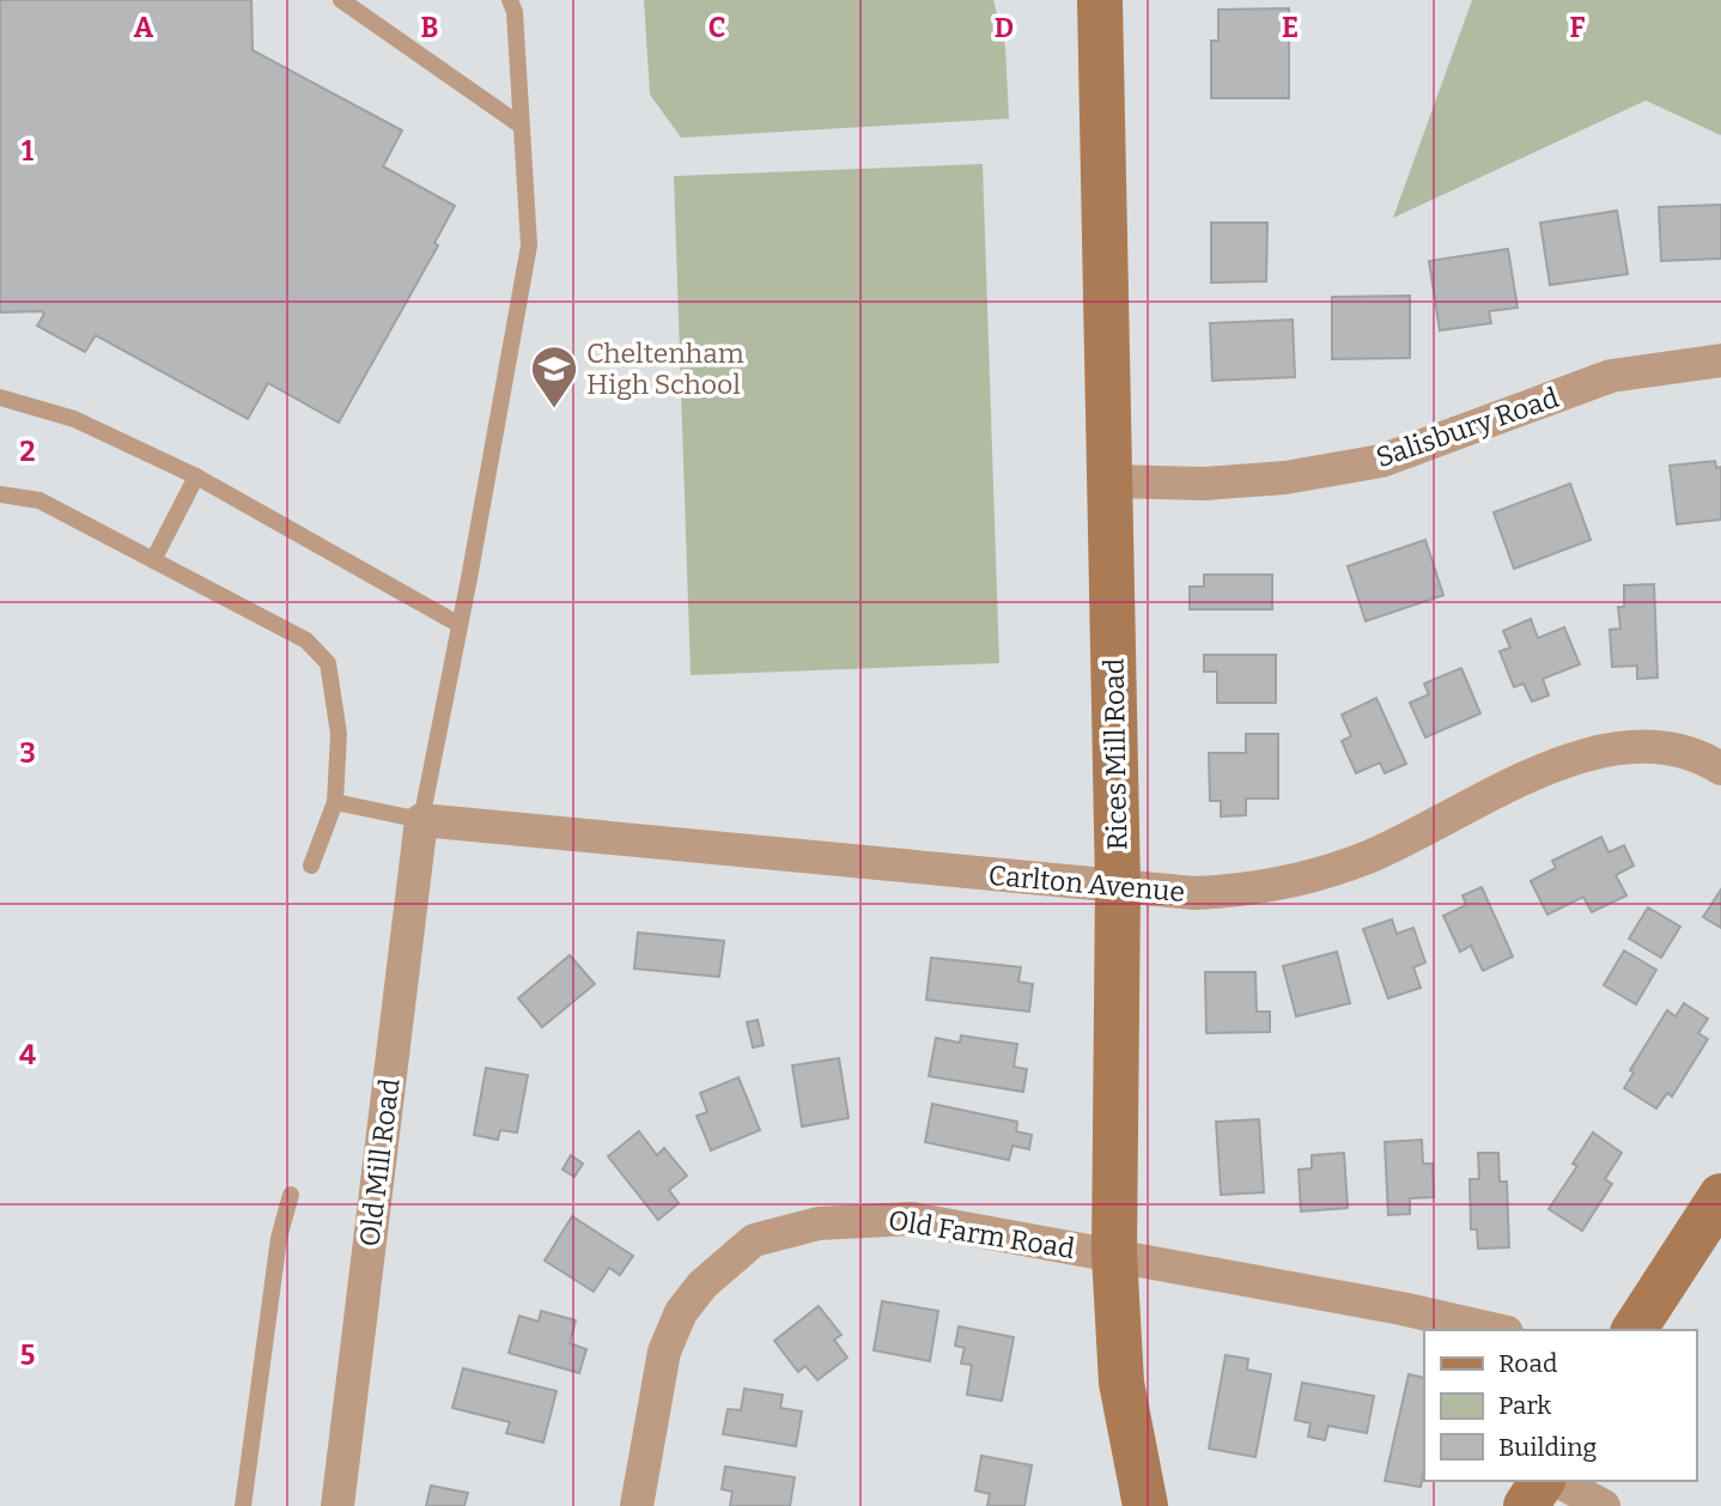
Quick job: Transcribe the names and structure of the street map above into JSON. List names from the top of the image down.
{
  "streets": {
    "street": [
      "Salisbury Road",
      "Rices Mill Road",
      "Carlton Avenue",
      "Old Mill Road",
      "Old Farm Road"
    ]
  },
  "crossings": [
    ["Salisbury Road", "Rices Mill Road"],
    ["Rices Mill Road", "Carlton Avenue"],
    ["Rices Mill Road", "Old Farm Road"],
    ["Carlton Avenue", "Old Mill Road"]
  ],
  "places": {
    "school or university": ["Cheltenham High School"]
  },
  "legend": ["Road", "Park", "Building"],
  "grid": {
    "columns": [
      "A",
      "B",
      "C",
      "D",
      "E",
      "F"
    ],
    "rows": [
      "1",
      "2",
      "3",
      "4",
      "5"
    ]
  }
}
